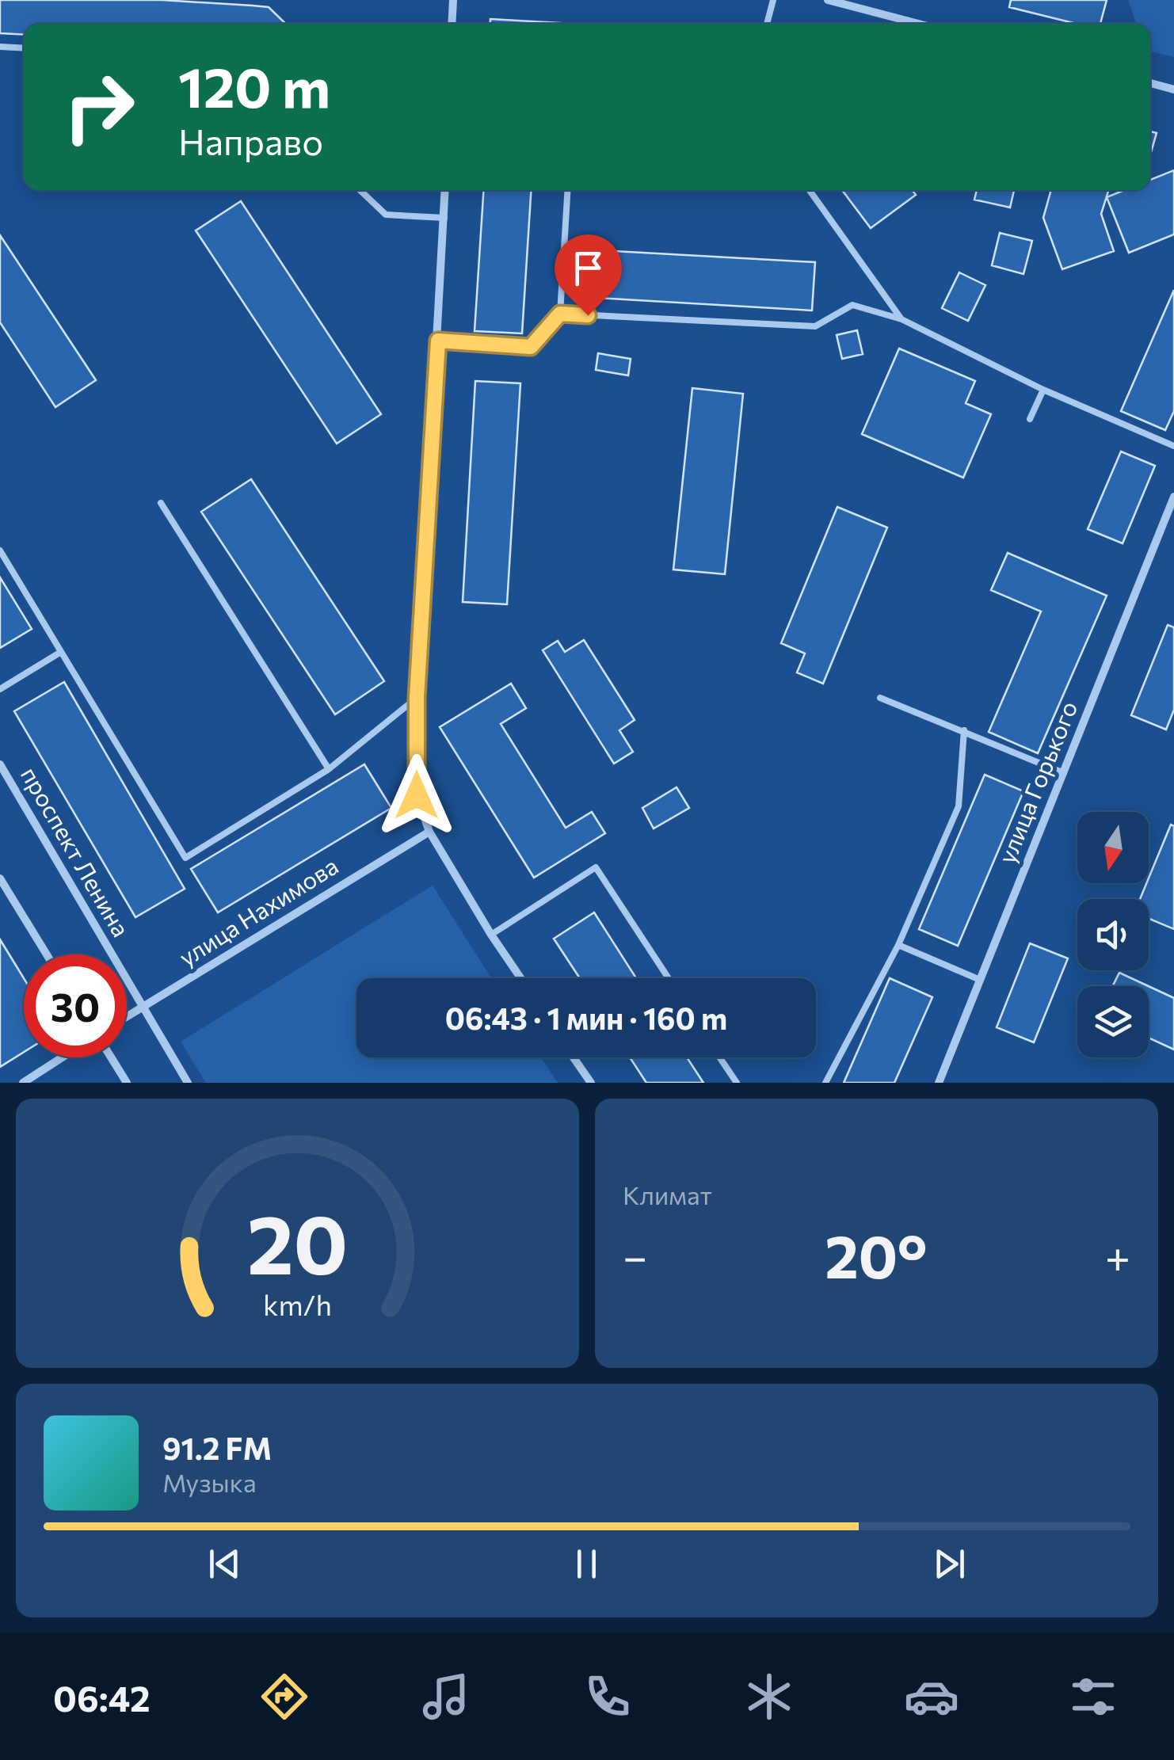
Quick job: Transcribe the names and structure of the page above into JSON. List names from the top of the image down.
{
  "streets": {
    "street": ["улица Горького", "проспект Ленина", "улица Нахимова"]
  },
  "crossings": [
    ["проспект Ленина", "улица Нахимова"]
  ],
  "north": "bottom",
  "page": {
    "turn": ["120 m", "Направо"],
    "limit": "30",
    "trip": "06:43 · 1 мин · 160 m",
    "tile": "Климат",
    "heat": ["−", "20°", "+"],
    "song": ["91.2 FM", "Музыка"],
    "tabs": "06:42",
    "gauge": ["20", "km/h"]
  }
}
